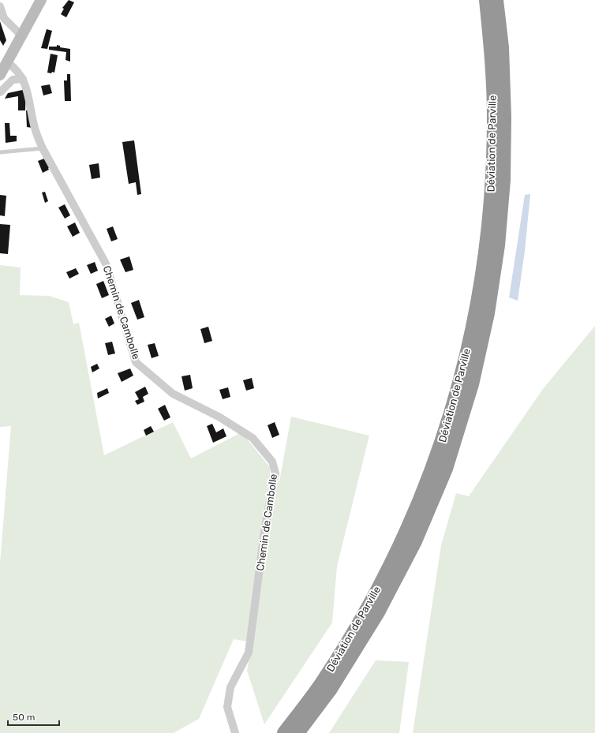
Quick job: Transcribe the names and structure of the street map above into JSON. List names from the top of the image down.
{
  "streets": {
    "highway": ["Déviation de Parville"],
    "street": ["Chemin de Cambolle"]
  },
  "scale_bar": "50 m"
}
